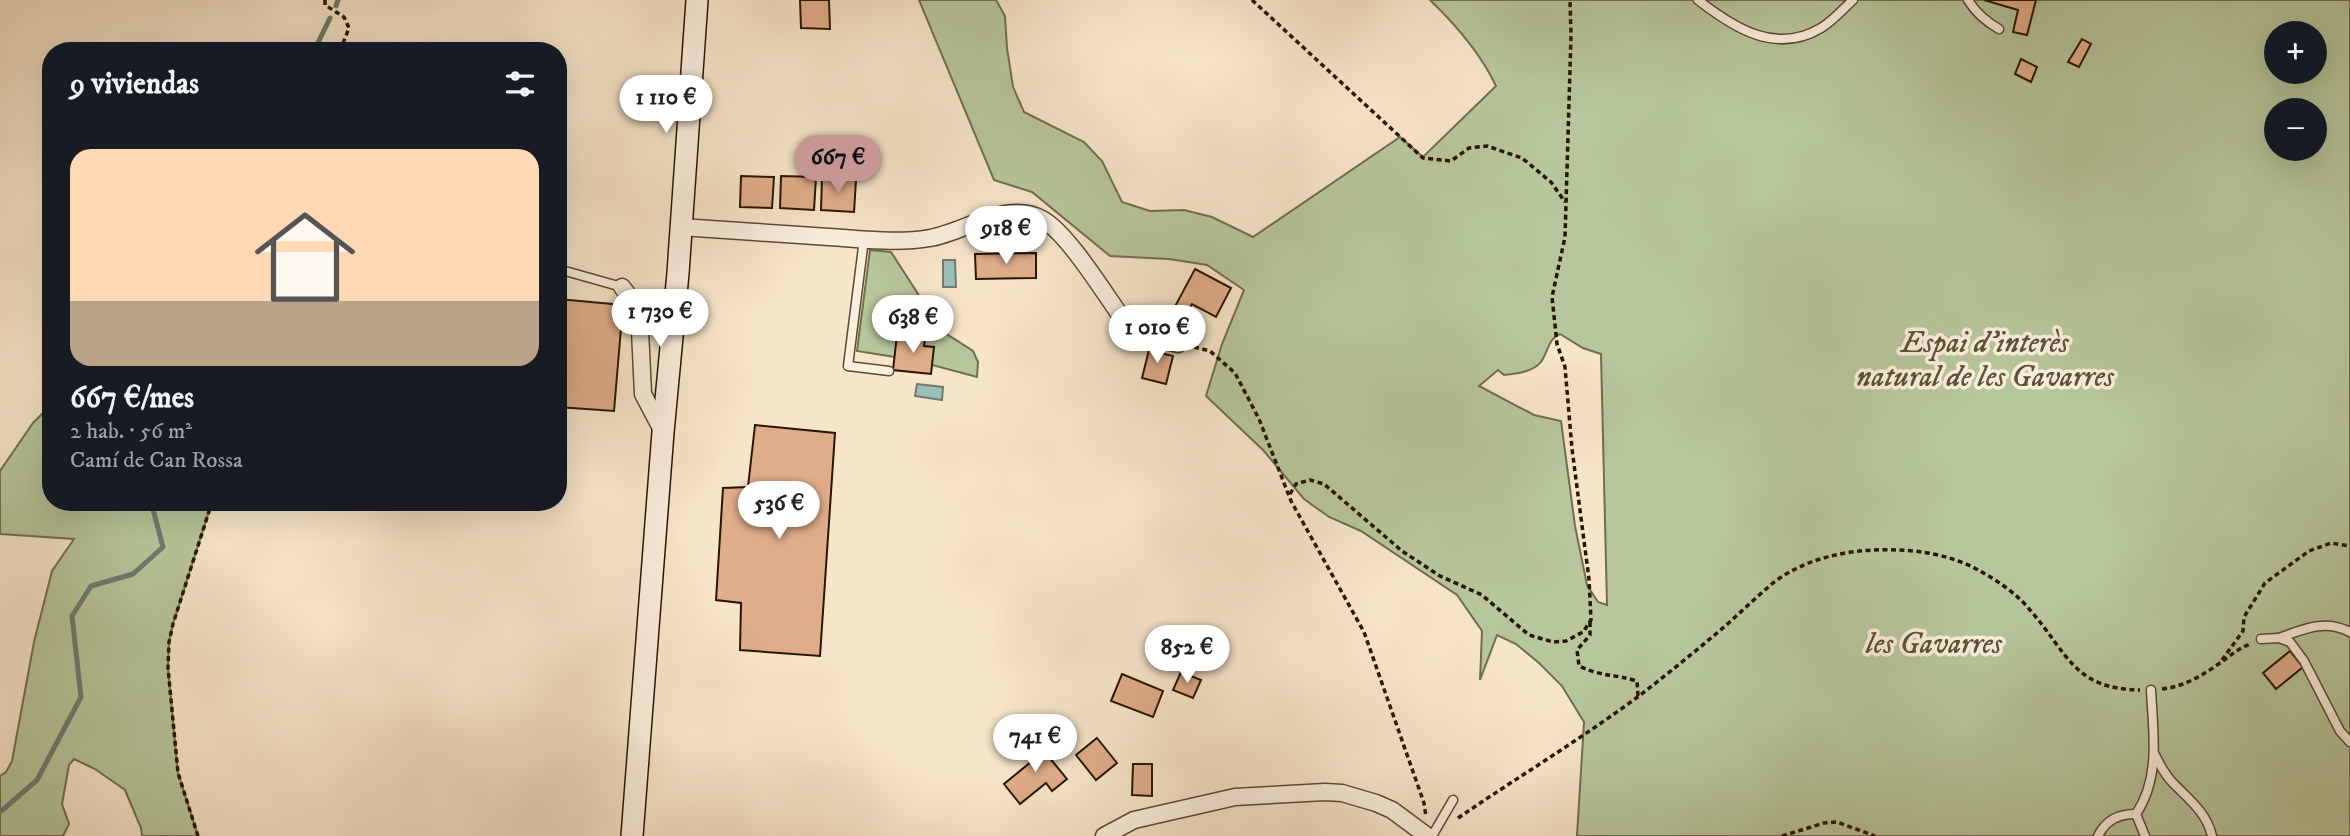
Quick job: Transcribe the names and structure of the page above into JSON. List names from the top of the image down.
{
  "parks": ["Espai d'interès natural de les Gavarres", "les Gavarres"],
  "page": {
    "map_buttons": ["+", "−"],
    "heading": "9 viviendas",
    "price": [
      "1 110 €",
      "667 €",
      "918 €",
      "1 730 €",
      "638 €",
      "1 010 €",
      "536 €",
      "852 €",
      "741 €"
    ],
    "list": [
      {
        "name": "667 €/mes",
        "note": "2 hab. · 56 m² · Camí de Can Rossa"
      }
    ]
  }
}
